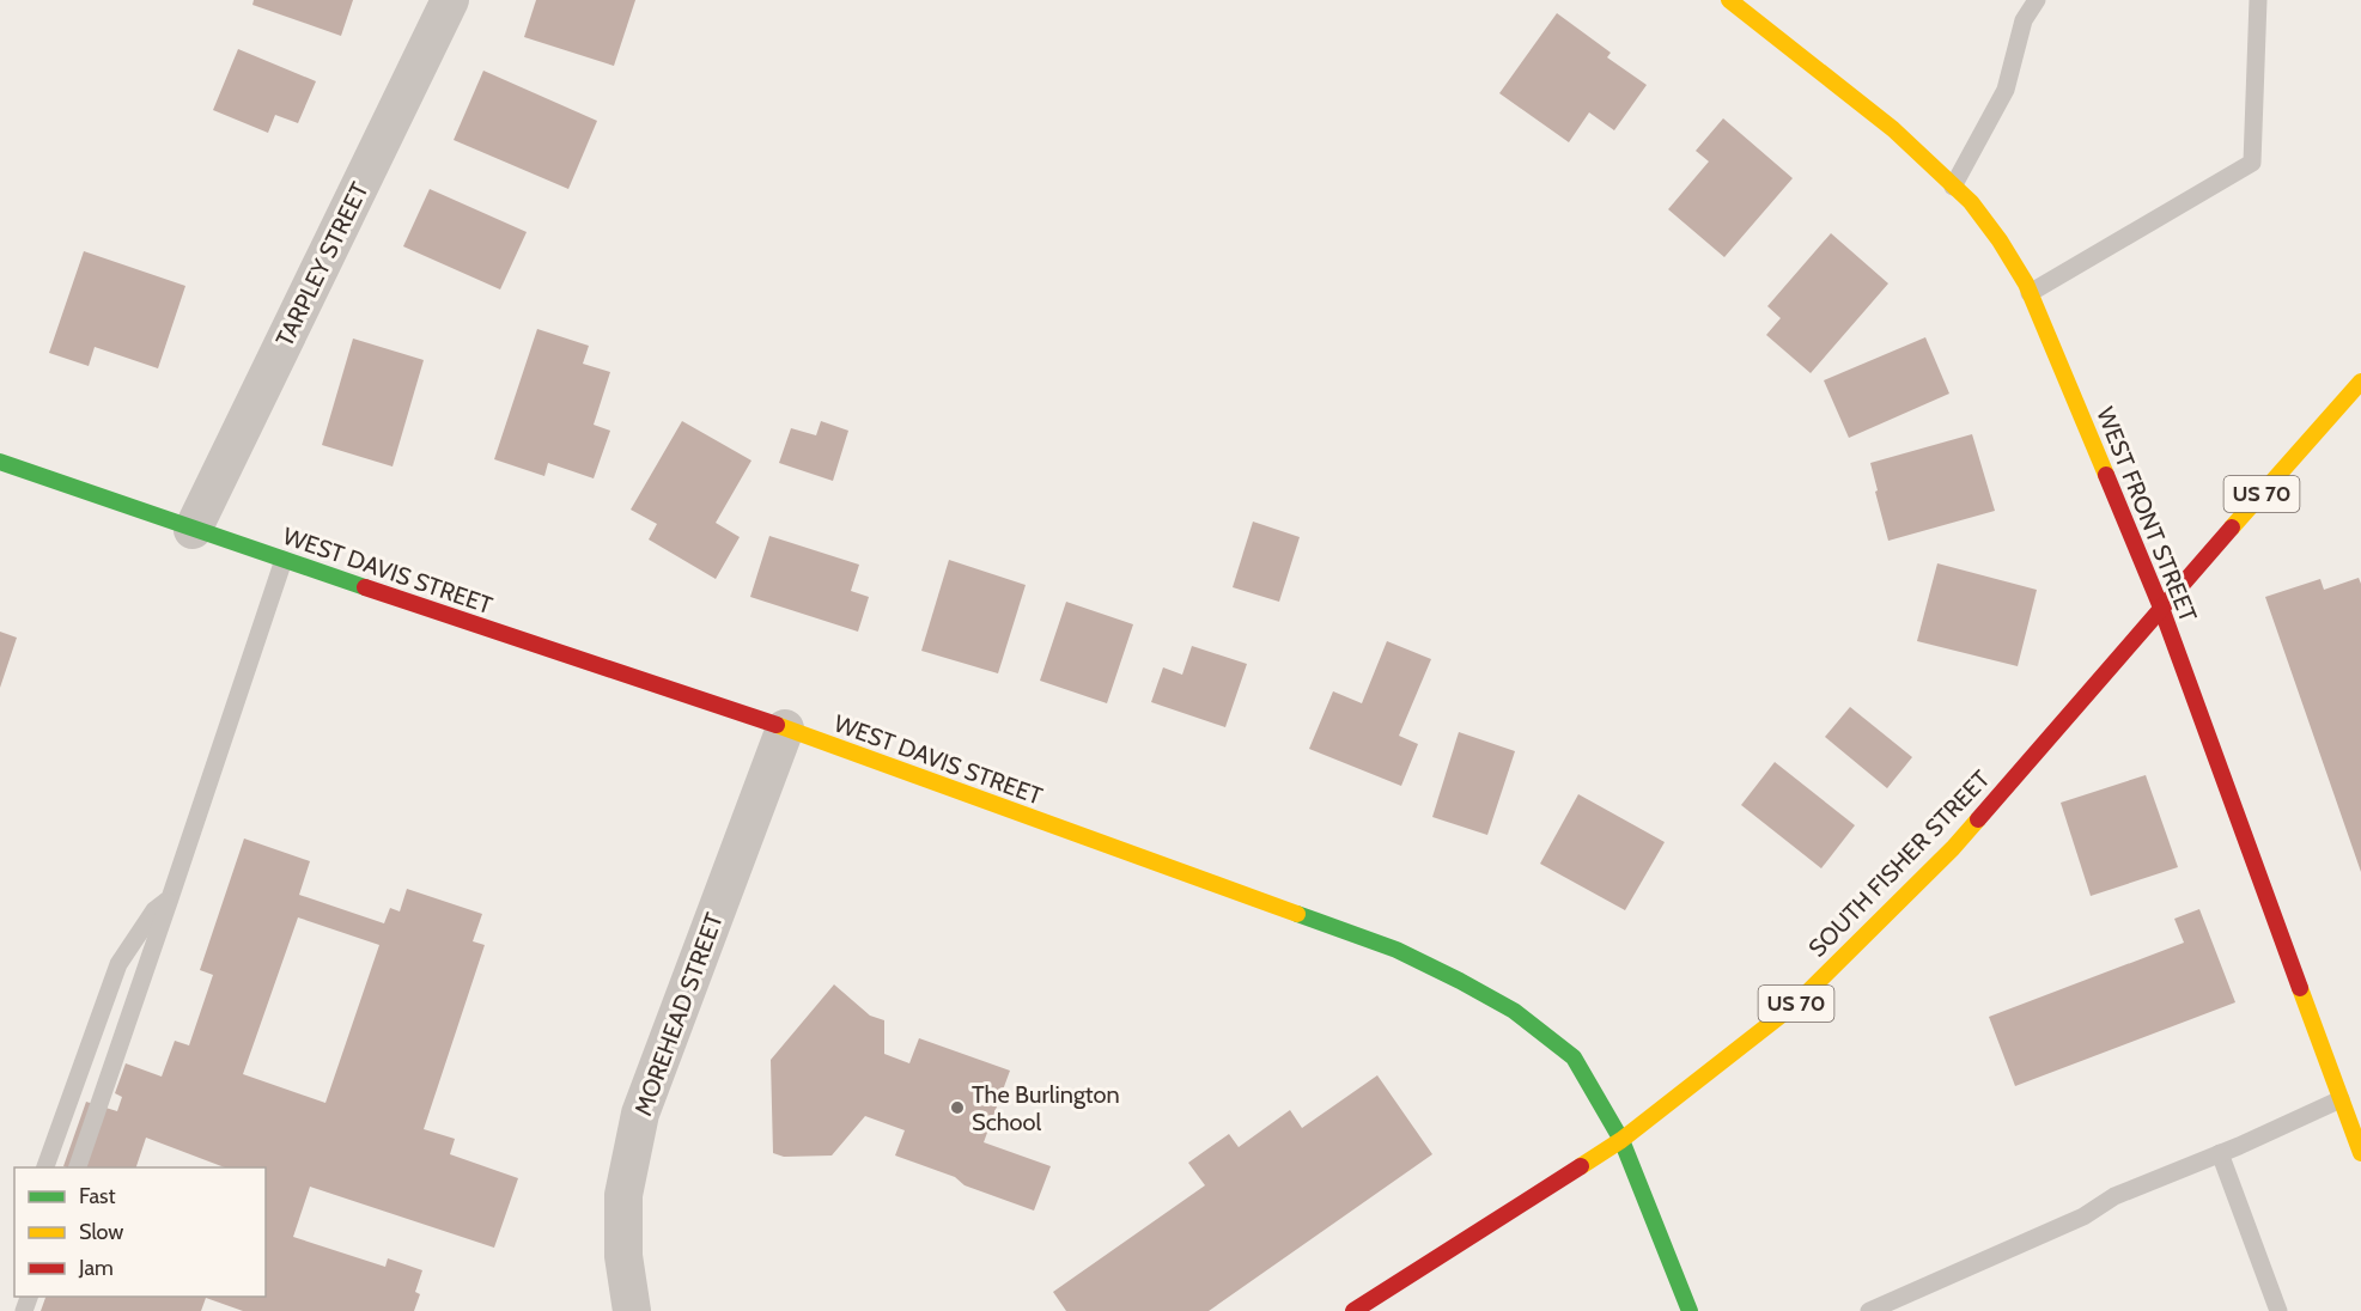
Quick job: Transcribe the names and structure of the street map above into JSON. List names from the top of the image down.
{
  "streets": {
    "street": [
      "TARPLEY STREET",
      "US 70",
      "WEST FRONT STREET",
      "WEST DAVIS STREET",
      "SOUTH FISHER STREET",
      "MOREHEAD STREET"
    ]
  },
  "crossings": [
    ["TARPLEY STREET", "WEST DAVIS STREET"],
    ["WEST FRONT STREET", "SOUTH FISHER STREET"],
    ["WEST DAVIS STREET", "SOUTH FISHER STREET"],
    ["WEST DAVIS STREET", "MOREHEAD STREET"]
  ],
  "places": ["The Burlington School"],
  "legend": ["Fast", "Slow", "Jam"]
}
